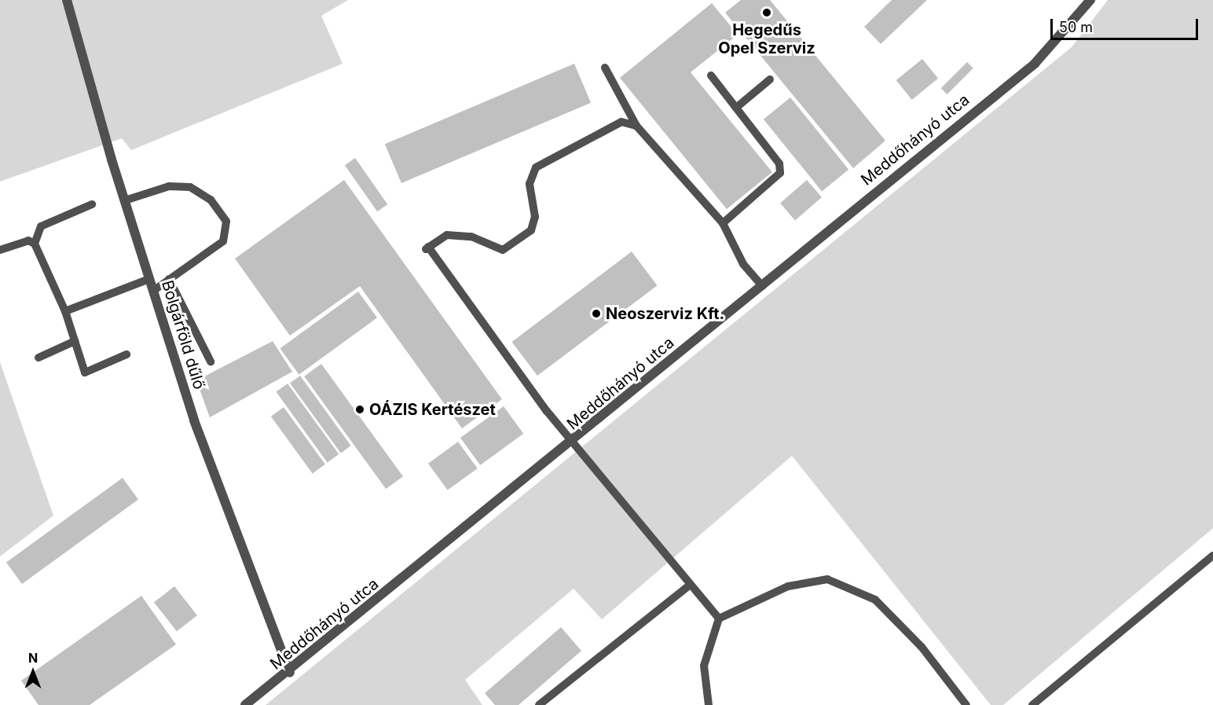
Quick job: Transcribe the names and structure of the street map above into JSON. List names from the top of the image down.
{
  "streets": {
    "street": ["Meddőhányó utca", "Bolgárföld dűlő"]
  },
  "crossings": [
    ["Meddőhányó utca", "Bolgárföld dűlő"]
  ],
  "places": ["Hegedűs Opel Szerviz", "Neoszerviz Kft.", "OÁZIS Kertészet"],
  "scale_bar": "50 m",
  "north": "top"
}
